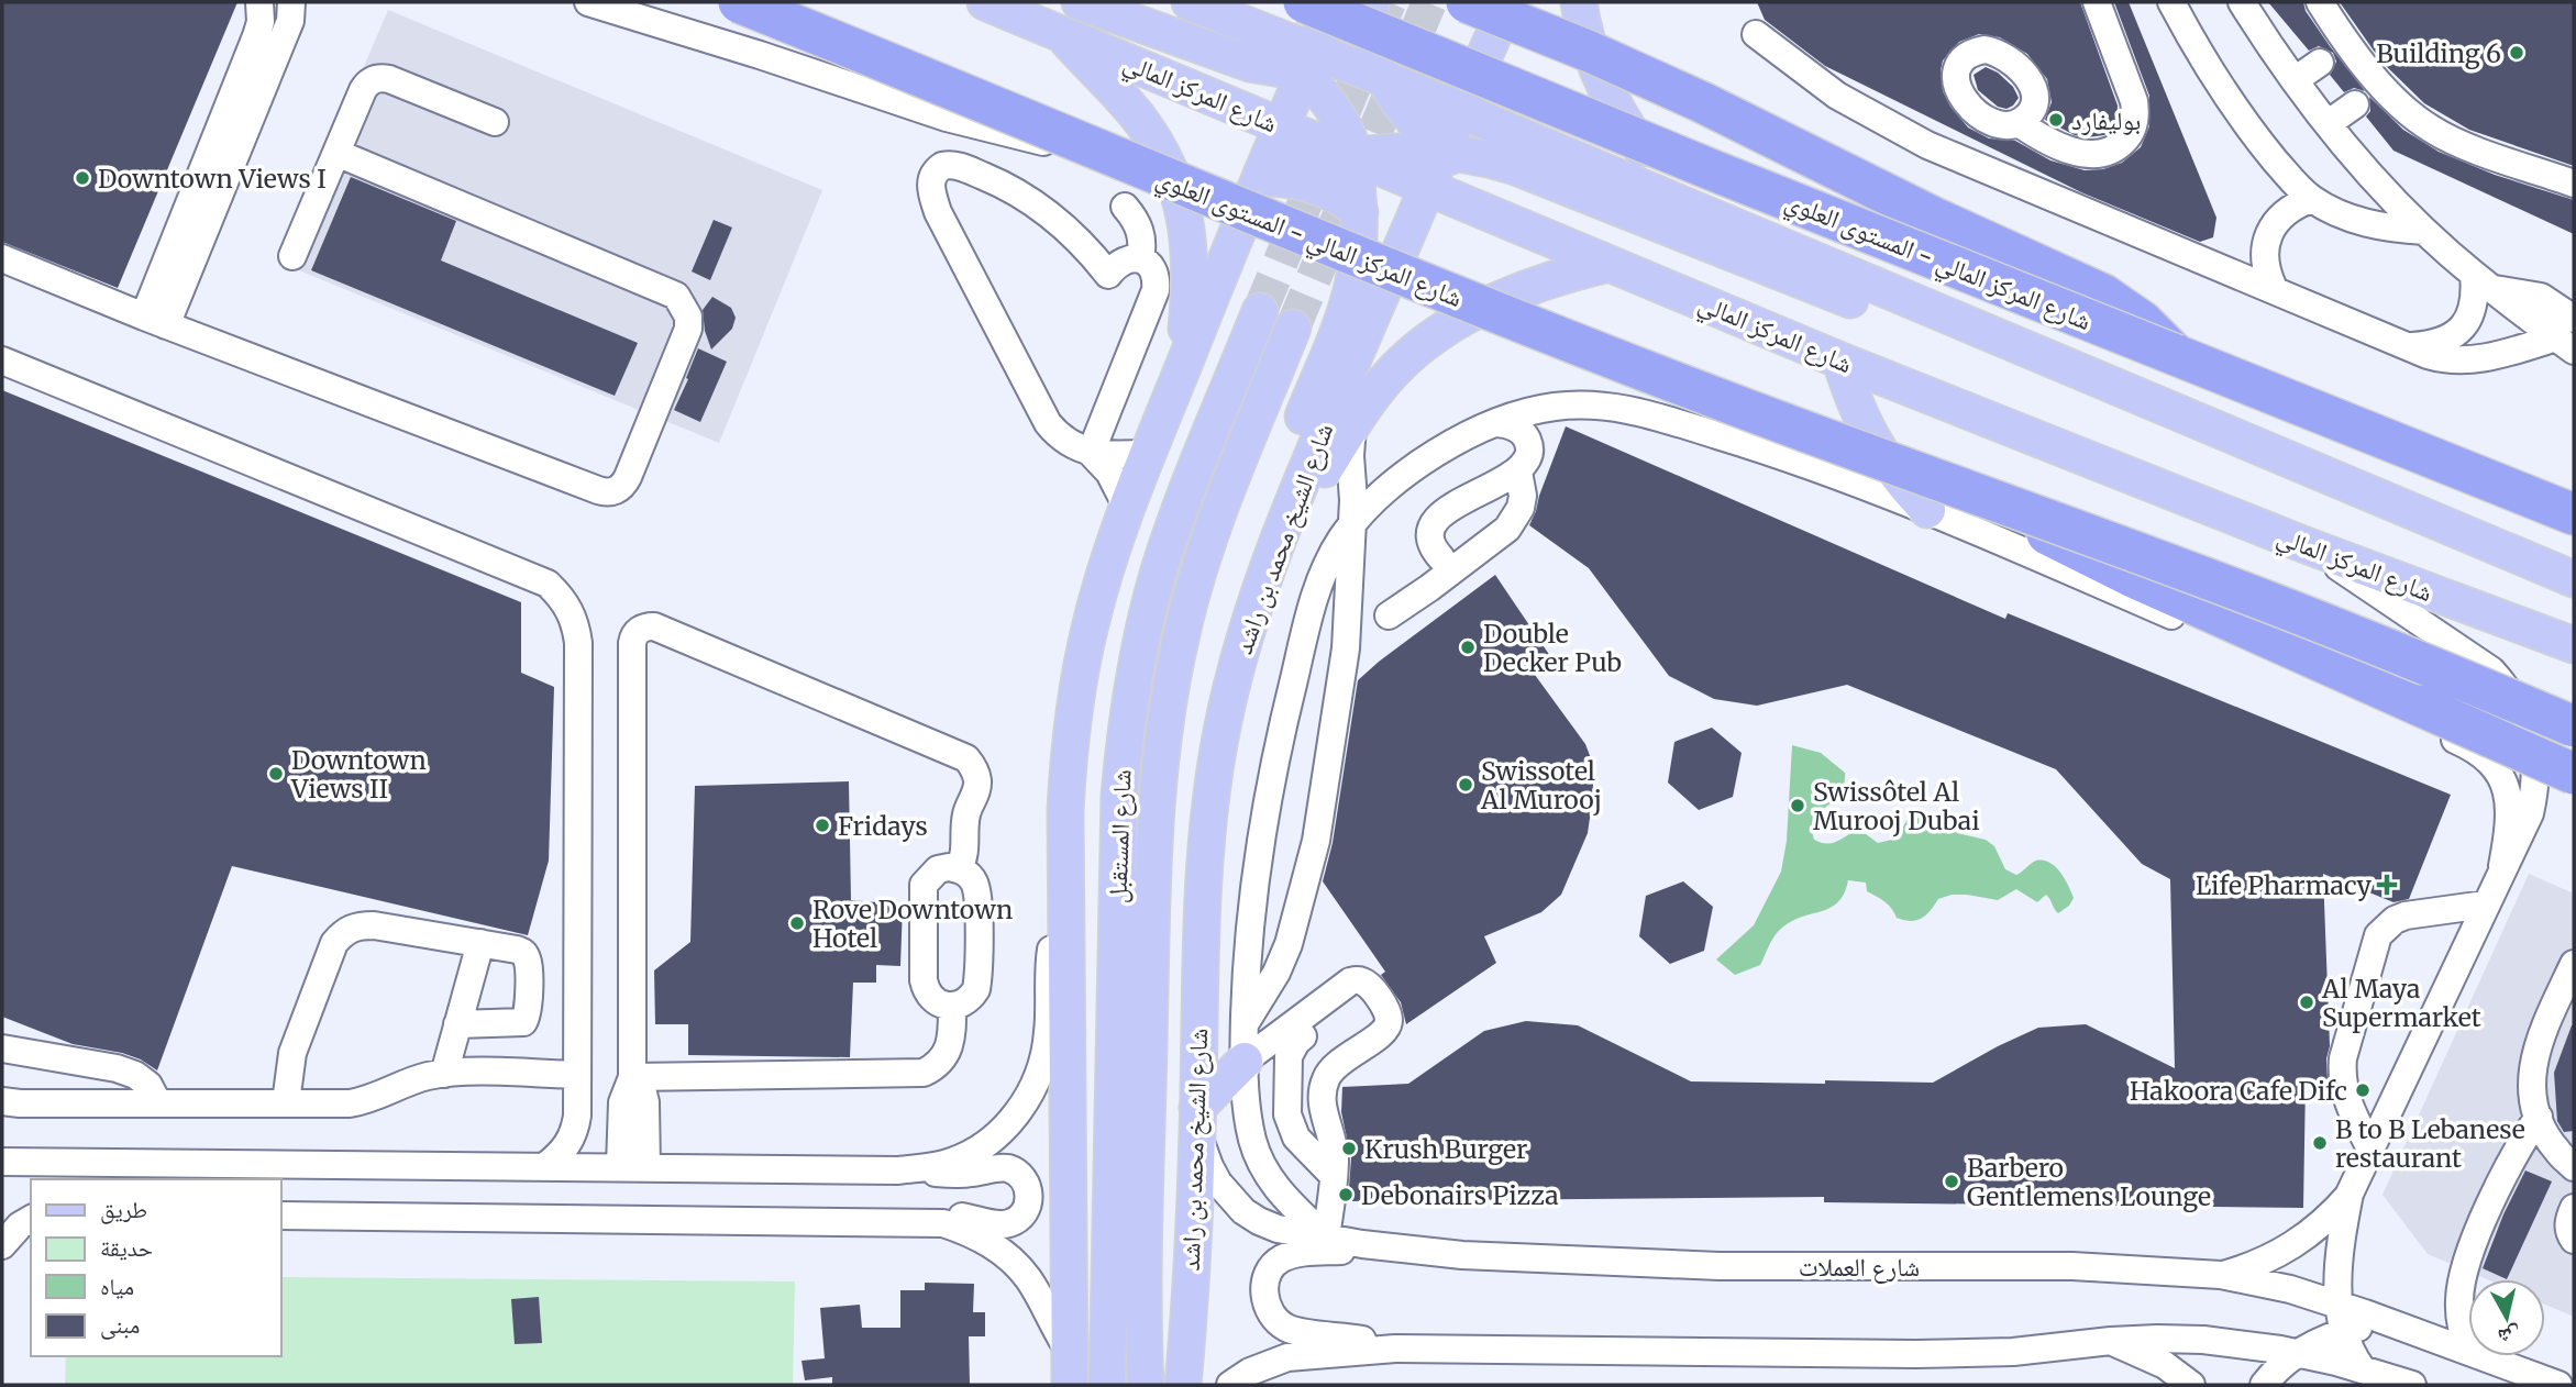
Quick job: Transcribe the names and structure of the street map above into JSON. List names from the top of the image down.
{
  "streets": {
    "highway": ["شارع المركز المالي - المستوى العلوي"],
    "main road": ["شارع المركز المالي", "شارع الشيخ محمد بن راشد", "شارع المستقبل"],
    "street": ["شارع العملات"]
  },
  "crossings": [
    ["شارع المركز المالي", "شارع الشيخ محمد بن راشد"],
    ["شارع المركز المالي - المستوى العلوي", "شارع الشيخ محمد بن راشد"],
    ["شارع الشيخ محمد بن راشد", "شارع العملات"]
  ],
  "places": {
    "other": [
      "Building 6",
      "بوليفارد",
      "Downtown Views I",
      "Double Decker Pub",
      "Downtown Views II",
      "Swissotel Al Murooj",
      "Swissôtel Al Murooj Dubai",
      "Fridays",
      "Rove Downtown Hotel",
      "Al Maya Supermarket",
      "Hakoora Cafe Difc",
      "B to B Lebanese restaurant",
      "Krush Burger",
      "Barbero Gentlemens Lounge",
      "Debonairs Pizza"
    ],
    "health": ["Life Pharmacy"]
  },
  "legend": [
    "طريق",
    "حديقة",
    "مياه",
    "مبنى"
  ],
  "north": "bottom"
}
